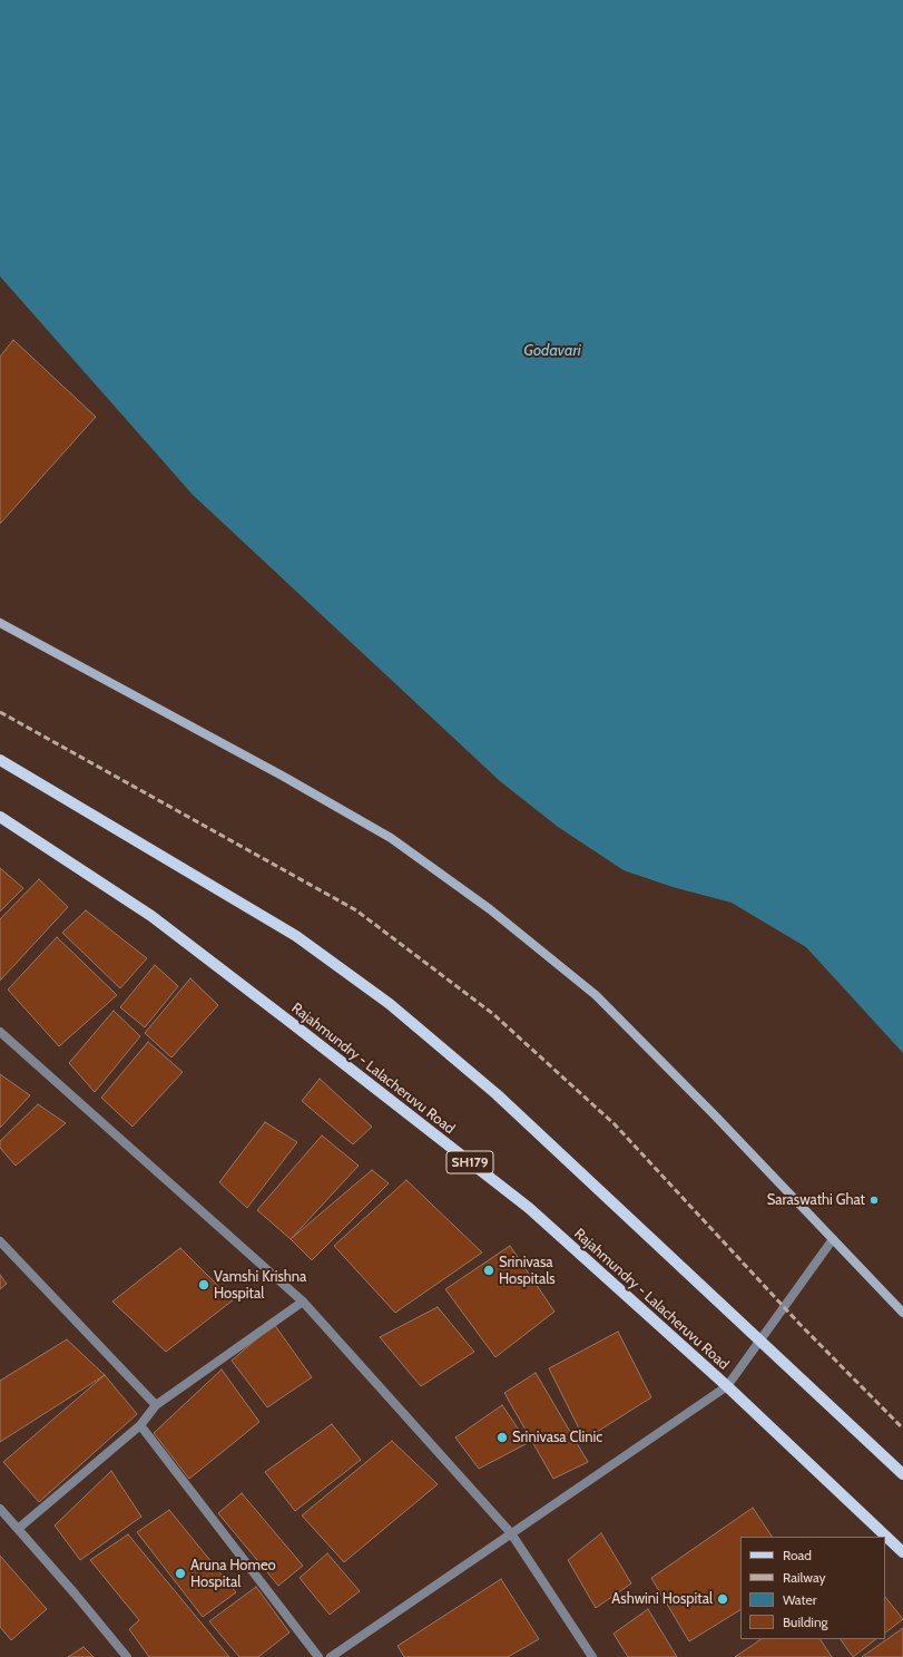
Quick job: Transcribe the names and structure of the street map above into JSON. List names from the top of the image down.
{
  "streets": {
    "main road": ["Rajahmundry - Lalacheruvu Road", "SH179"]
  },
  "water": ["Godavari"],
  "places": [
    "Saraswathi Ghat",
    "Srinivasa Hospitals",
    "Vamshi Krishna Hospital",
    "Srinivasa Clinic",
    "Aruna Homeo Hospital",
    "Ashwini Hospital"
  ],
  "legend": [
    "Road",
    "Railway",
    "Water",
    "Building"
  ]
}
